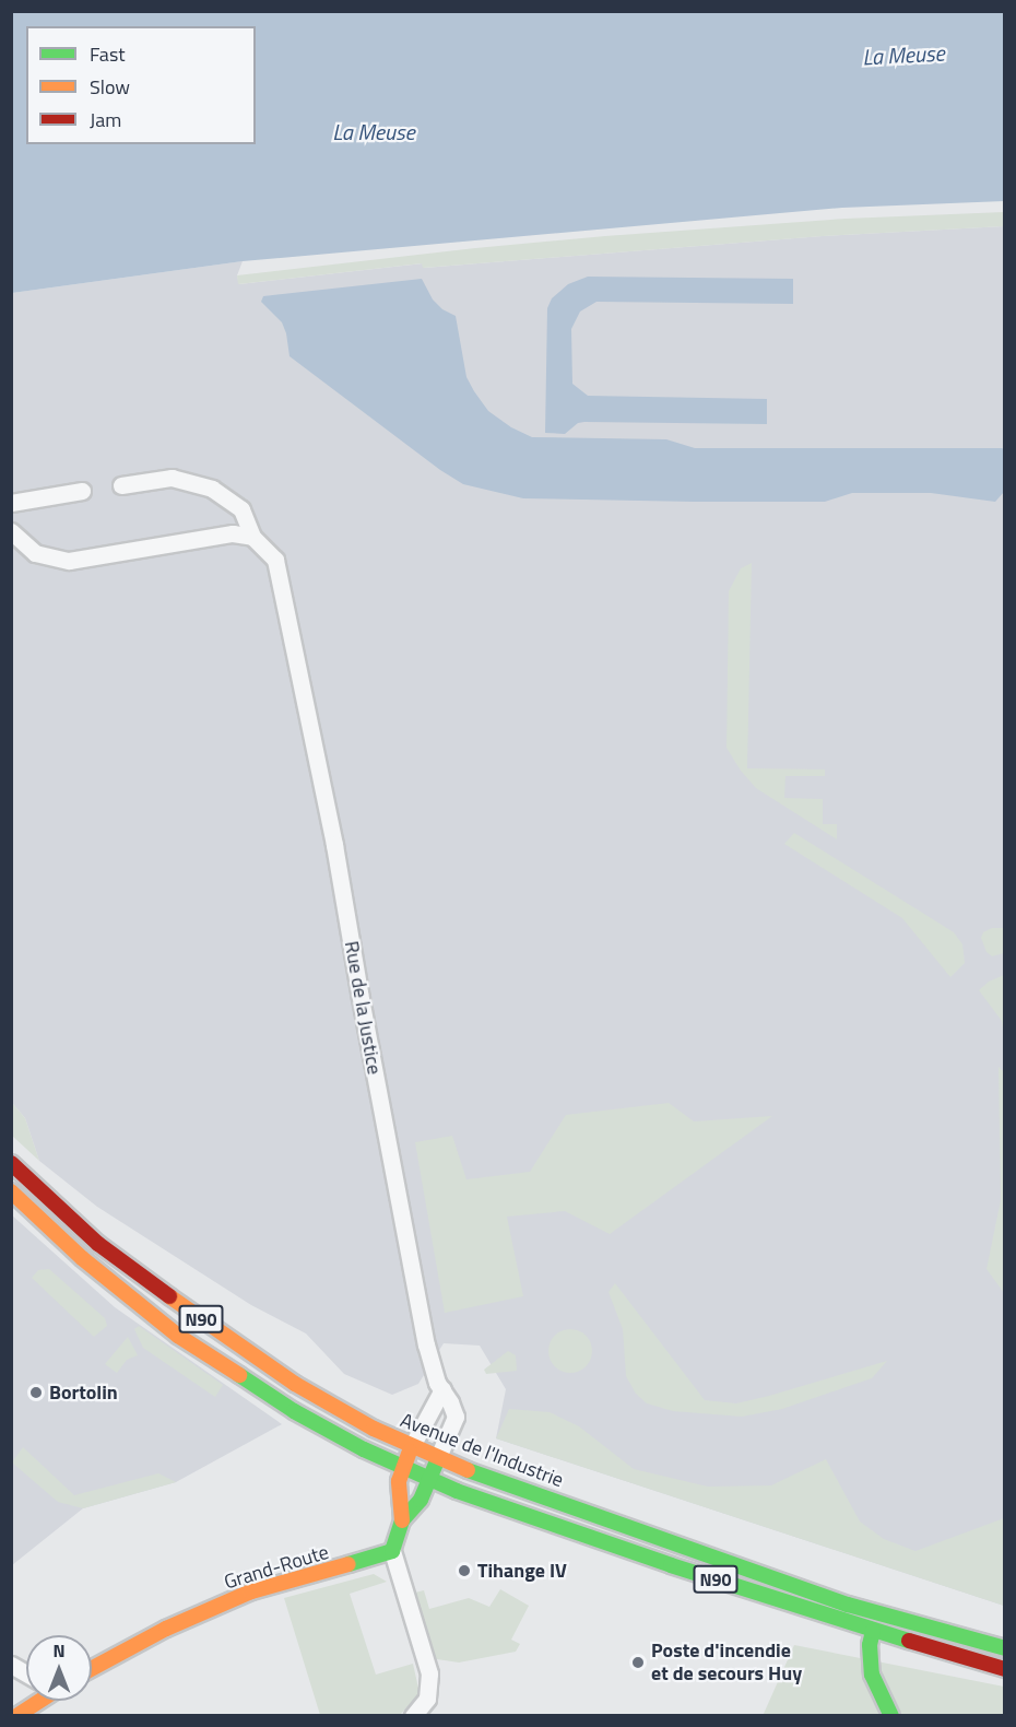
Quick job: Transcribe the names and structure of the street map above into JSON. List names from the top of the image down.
{
  "streets": {
    "main road": [
      "Rue de la Justice",
      "N90",
      "Avenue de l'Industrie",
      "Grand-Route"
    ]
  },
  "crossings": [
    ["Rue de la Justice", "N90"],
    ["Rue de la Justice", "Avenue de l'Industrie"]
  ],
  "water": ["La Meuse"],
  "places": ["Bortolin", "Tihange IV", "Poste d'incendie et de secours Huy"],
  "legend": ["Fast", "Slow", "Jam"],
  "north": "top"
}
